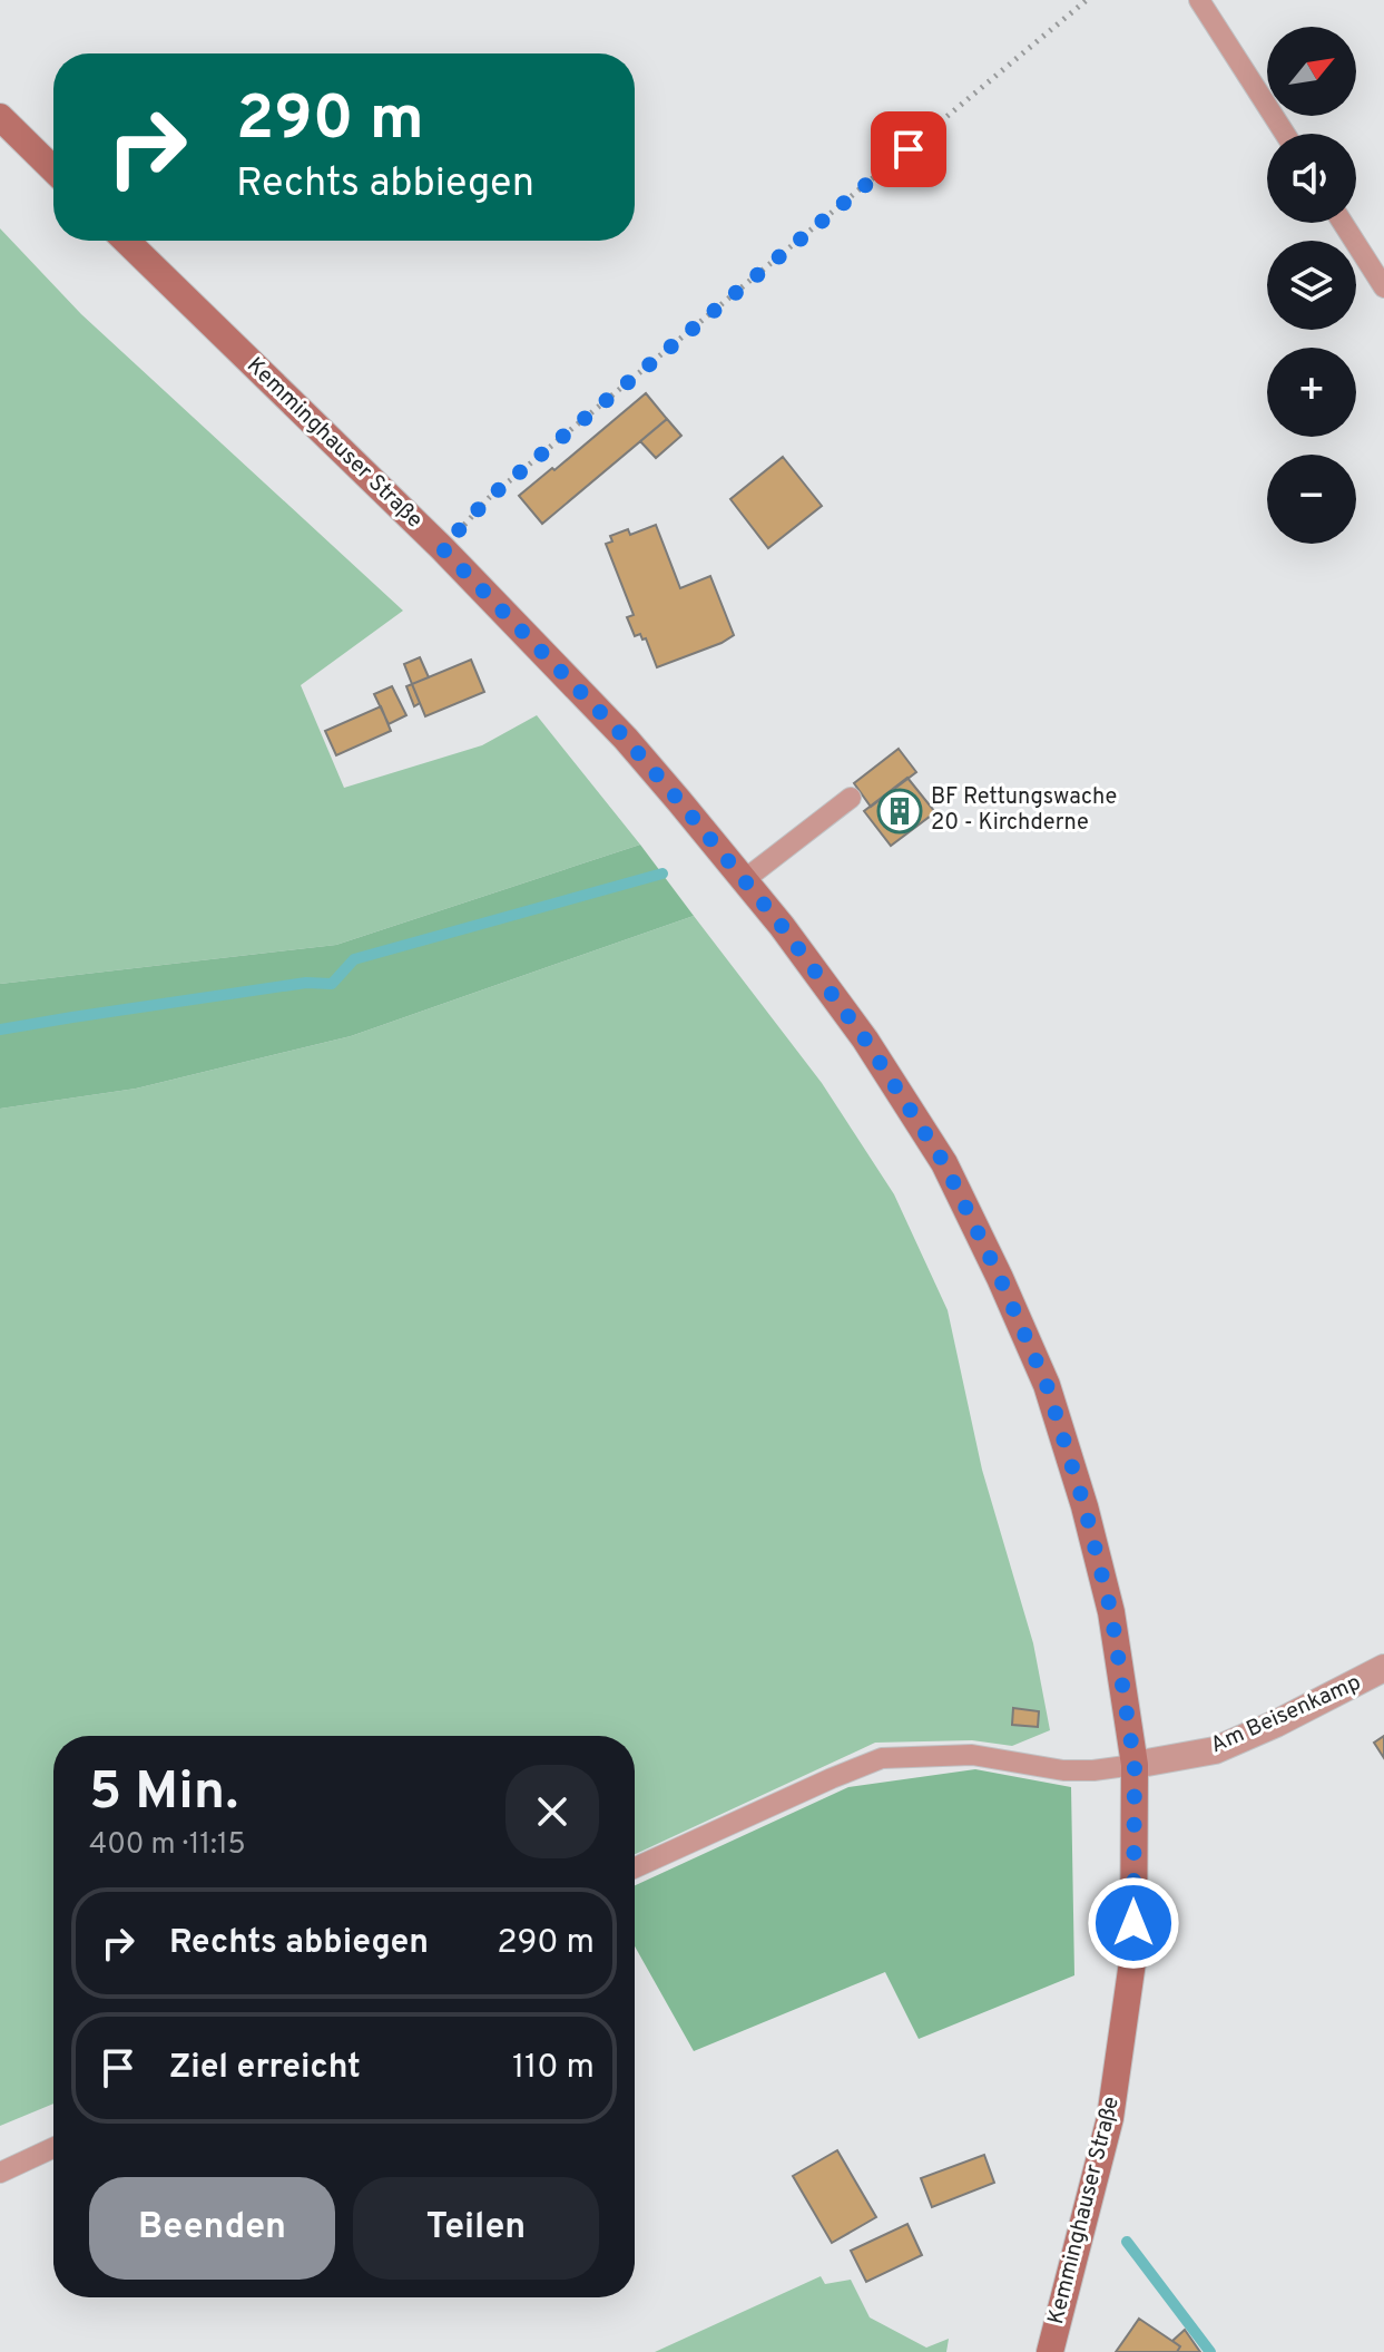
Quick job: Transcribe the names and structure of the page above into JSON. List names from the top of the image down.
{
  "streets": {
    "main road": ["Kemminghauser Straße"],
    "street": ["Am Beisenkamp"]
  },
  "crossings": [
    ["Kemminghauser Straße", "Am Beisenkamp"]
  ],
  "places": {
    "building": ["BF Rettungswache 20 - Kirchderne"]
  },
  "north": "top right",
  "page": {
    "map_buttons": ["+", "−"],
    "turn": ["290 m", "Rechts abbiegen"],
    "heading": ["5 Min.", "400 m · 11:15"],
    "list": [
      {
        "name": "Rechts abbiegen",
        "value": "290 m"
      },
      {
        "name": "Ziel erreicht",
        "value": "110 m"
      }
    ],
    "buttons": ["Beenden", "Teilen"]
  }
}
